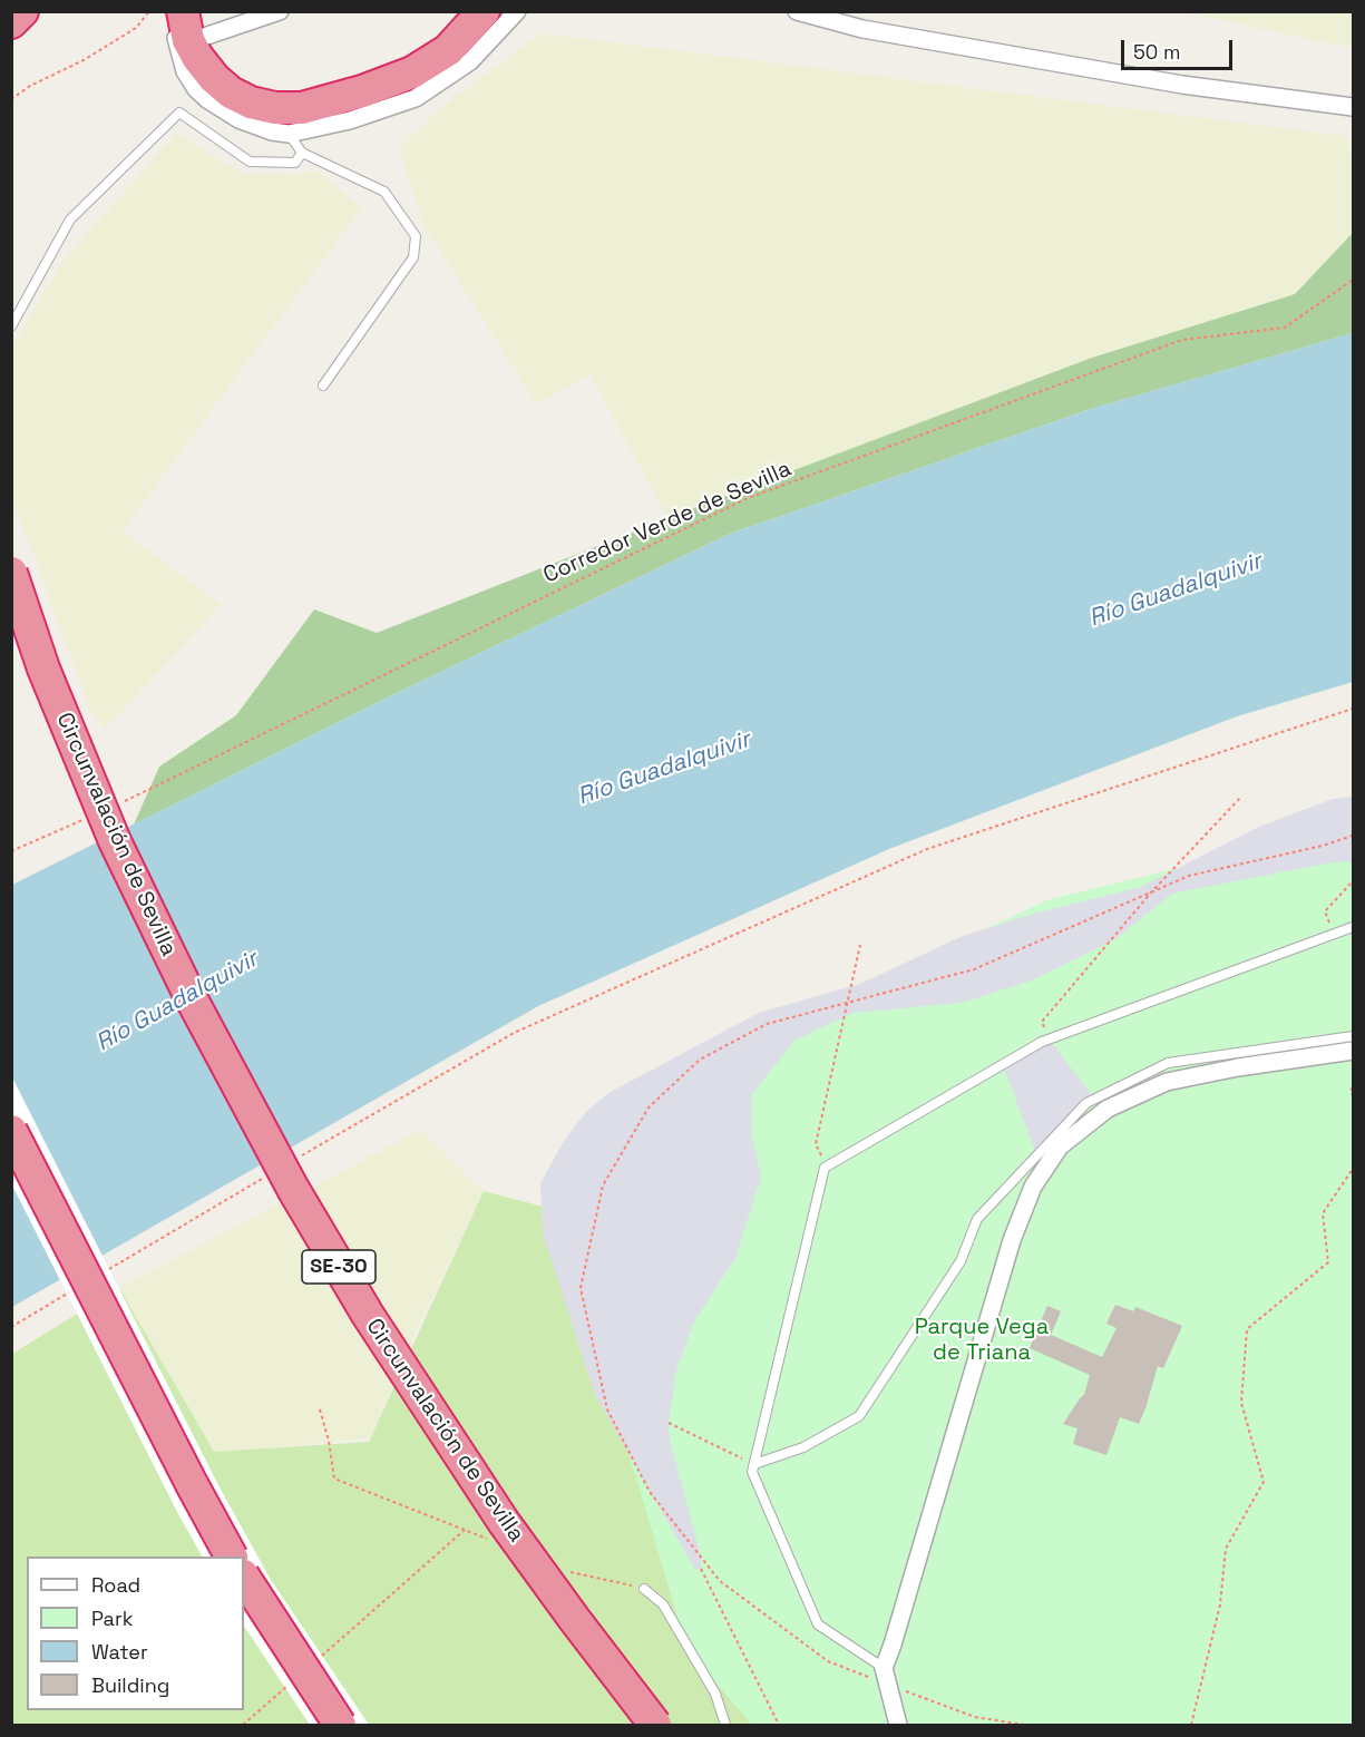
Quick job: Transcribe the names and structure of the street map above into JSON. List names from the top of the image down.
{
  "streets": {
    "highway": ["Circunvalación de Sevilla", "SE-30"],
    "path": ["Corredor Verde de Sevilla"]
  },
  "water": ["Río Guadalquivir"],
  "parks": ["Parque Vega de Triana"],
  "legend": [
    "Road",
    "Park",
    "Water",
    "Building"
  ],
  "scale_bar": "50 m"
}
